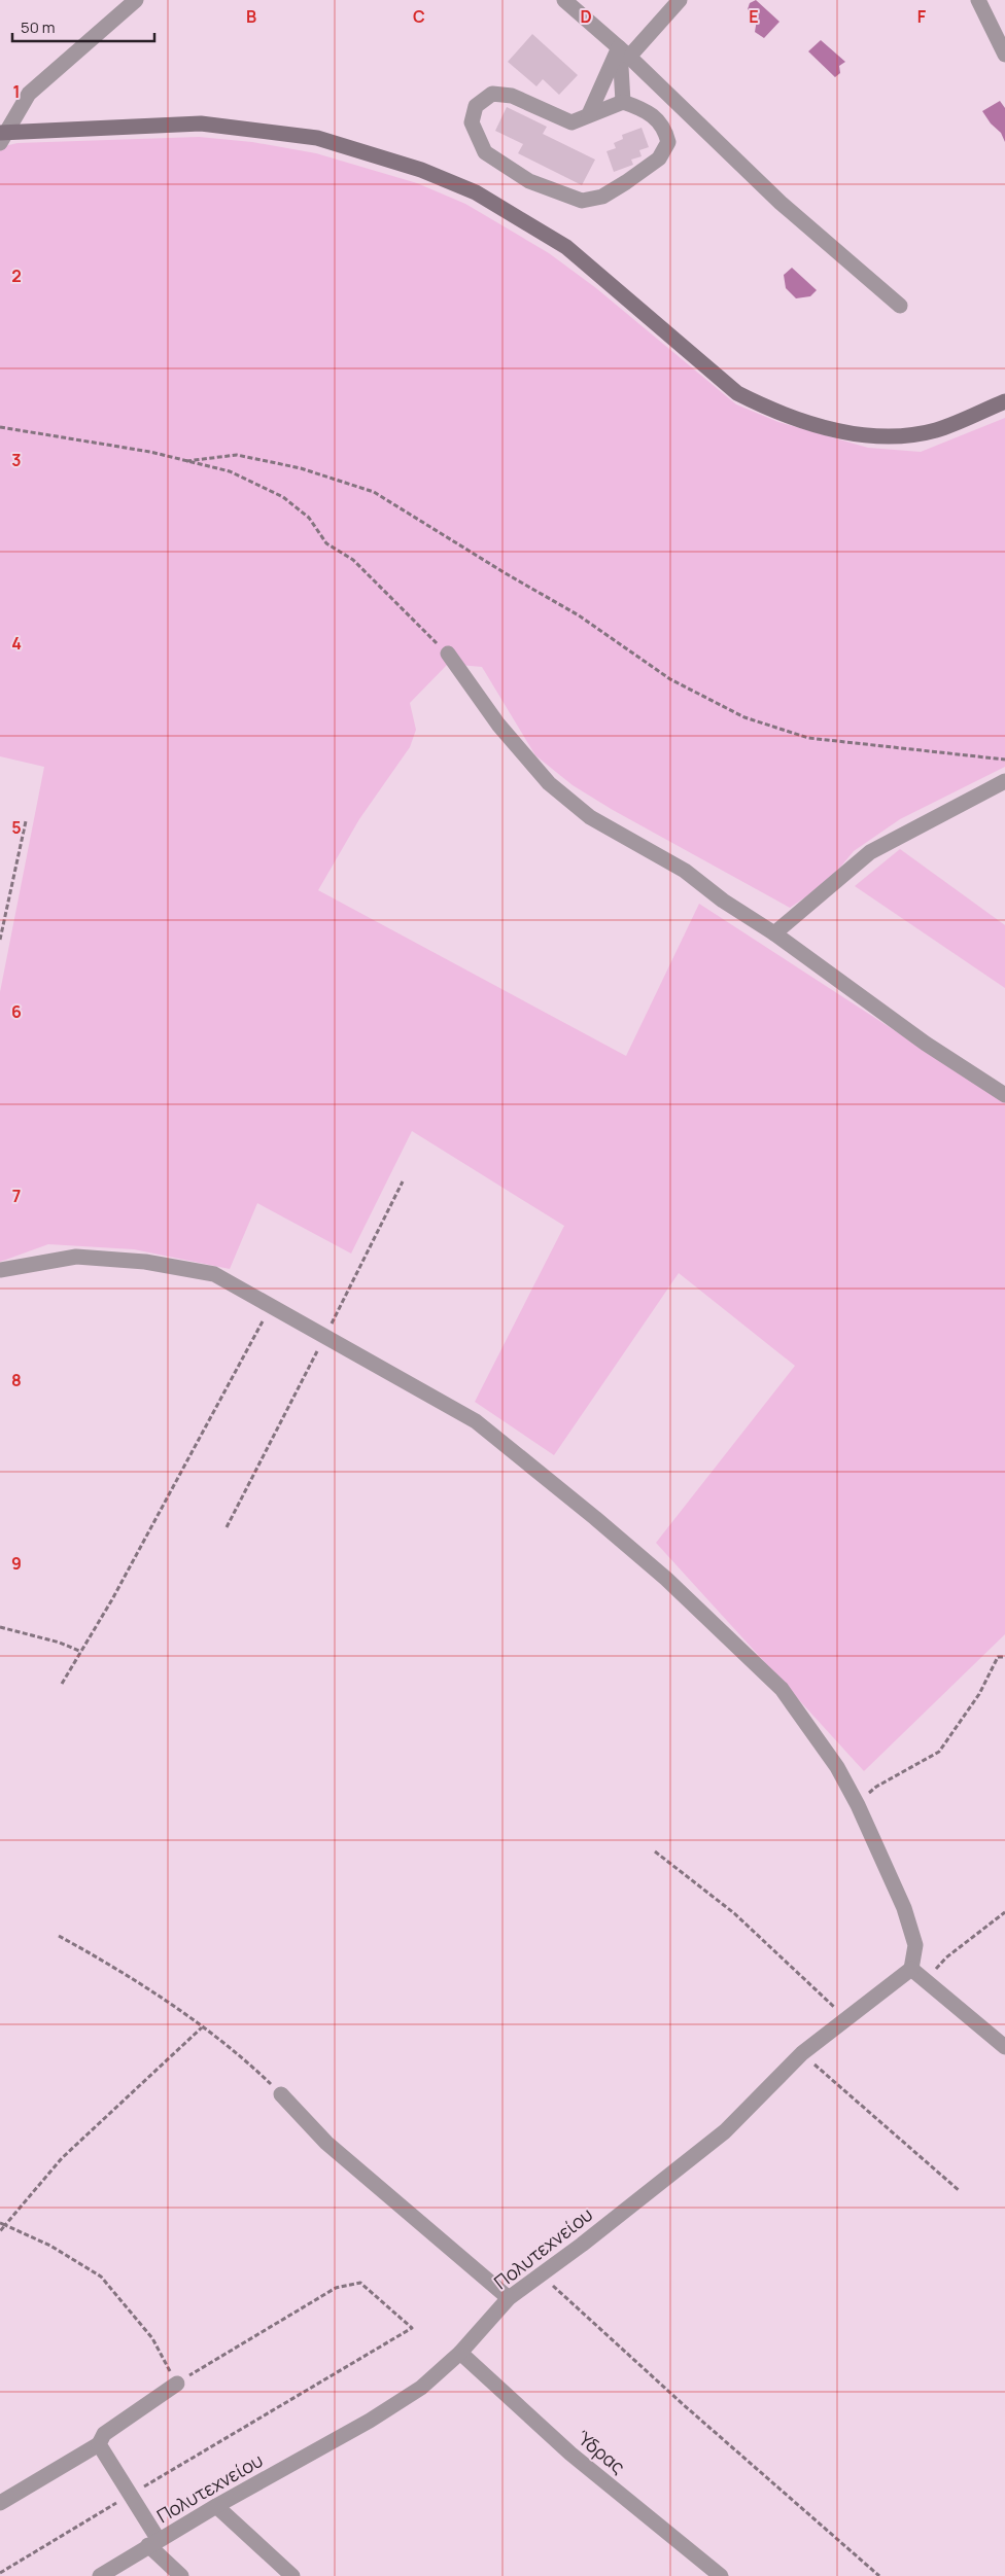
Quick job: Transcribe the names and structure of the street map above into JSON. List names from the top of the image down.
{
  "streets": {
    "street": ["Πολυτεχνείου", "Ύδρας"]
  },
  "crossings": [
    ["Πολυτεχνείου", "Ύδρας"]
  ],
  "scale_bar": "50 m",
  "grid": {
    "columns": [
      "B",
      "C",
      "D",
      "E",
      "F"
    ],
    "rows": [
      "1",
      "2",
      "3",
      "4",
      "5",
      "6",
      "7",
      "8",
      "9"
    ]
  }
}
